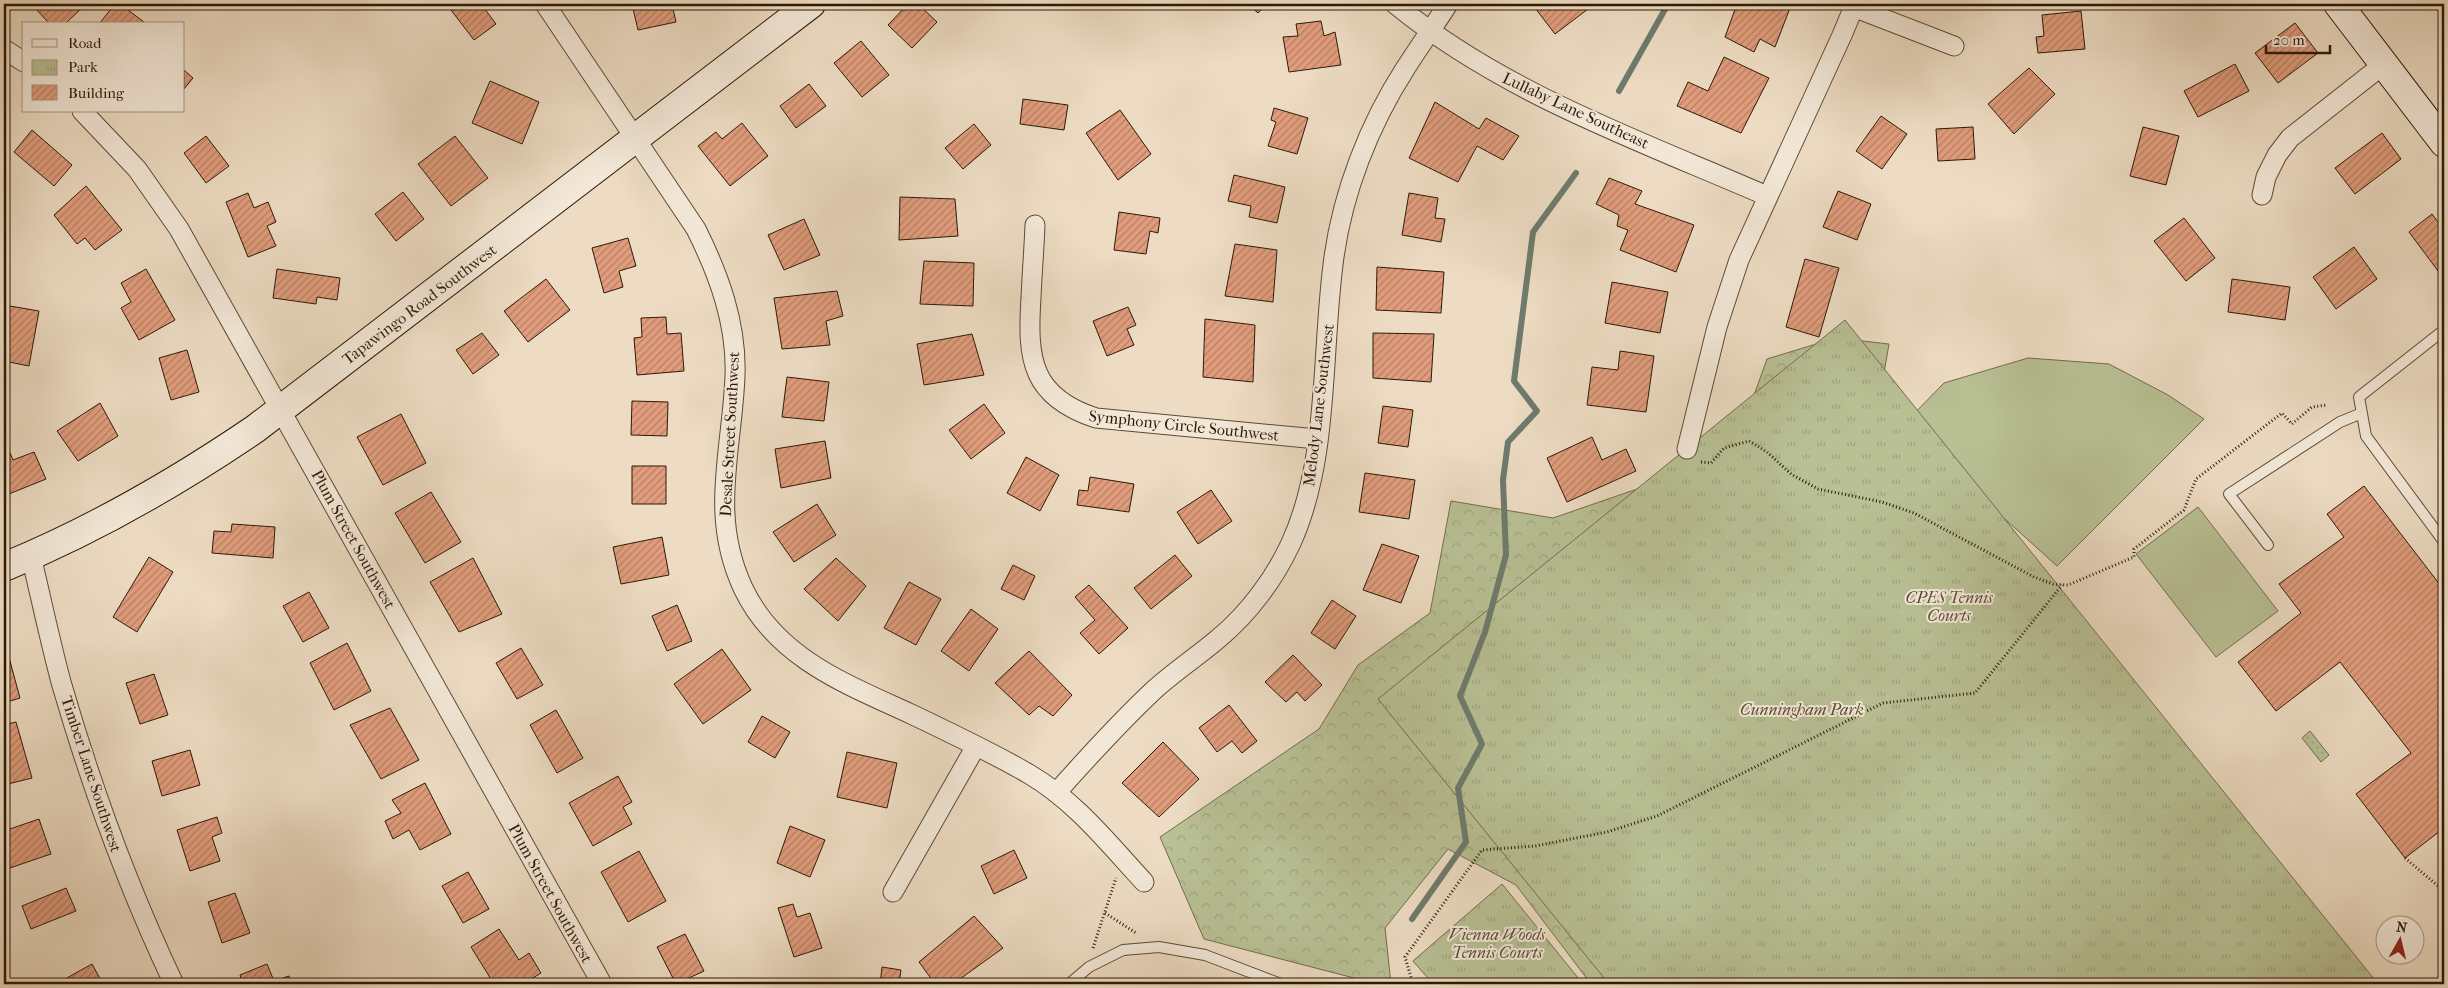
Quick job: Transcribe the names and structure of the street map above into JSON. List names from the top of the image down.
{
  "streets": {
    "street": [
      "Lullaby Lane Southeast",
      "Tapawingo Road Southwest",
      "Melody Lane Southwest",
      "Symphony Circle Southwest",
      "Desale Street Southwest",
      "Plum Street Southwest",
      "Timber Lane Southwest"
    ]
  },
  "crossings": [
    ["Lullaby Lane Southeast", "Melody Lane Southwest"],
    ["Tapawingo Road Southwest", "Desale Street Southwest"],
    ["Tapawingo Road Southwest", "Plum Street Southwest"],
    ["Tapawingo Road Southwest", "Timber Lane Southwest"],
    ["Melody Lane Southwest", "Symphony Circle Southwest"],
    ["Melody Lane Southwest", "Desale Street Southwest"]
  ],
  "parks": ["CPES Tennis Courts", "Cunningham Park", "Vienna Woods Tennis Courts"],
  "legend": ["Road", "Park", "Building"],
  "scale_bar": "20 m",
  "north": "top"
}
